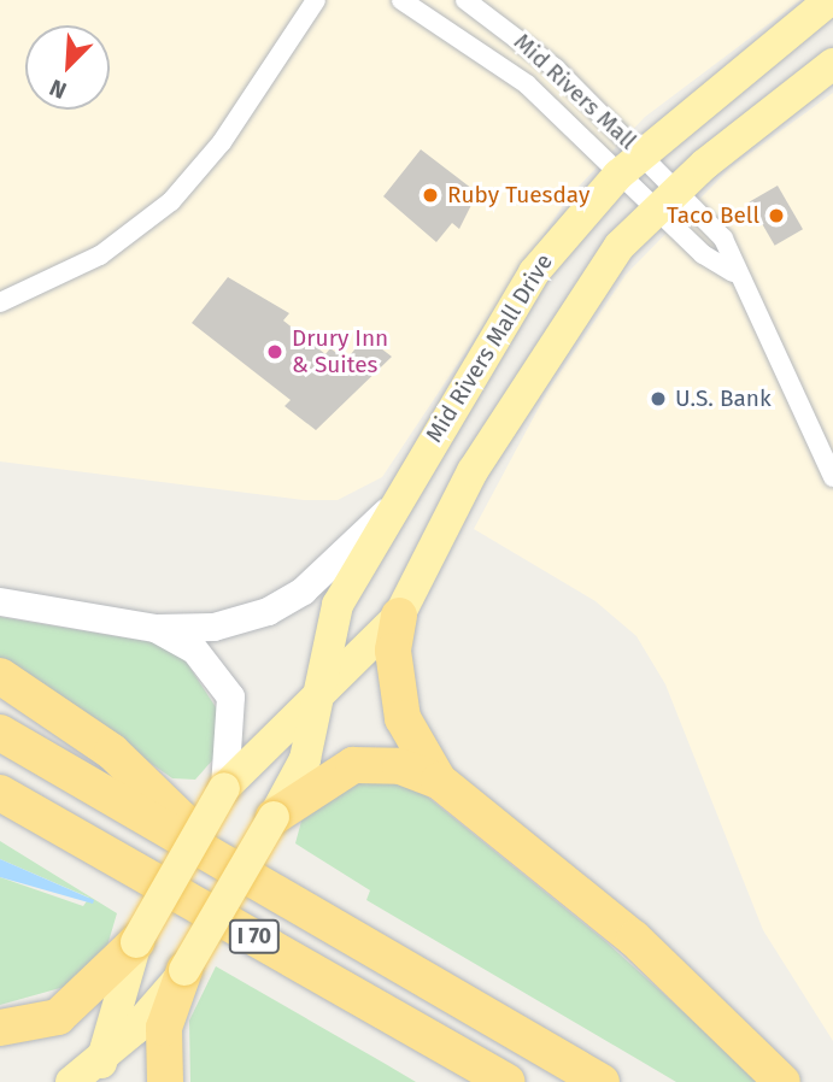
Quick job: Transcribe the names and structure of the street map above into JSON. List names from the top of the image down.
{
  "streets": {
    "highway": ["I 70"],
    "main road": ["Mid Rivers Mall Drive"],
    "street": ["Mid Rivers Mall"]
  },
  "crossings": [
    ["Mid Rivers Mall", "Mid Rivers Mall Drive"]
  ],
  "places": [
    "Ruby Tuesday",
    "Taco Bell",
    "Drury Inn & Suites",
    "U.S. Bank"
  ],
  "north": "bottom left"
}
